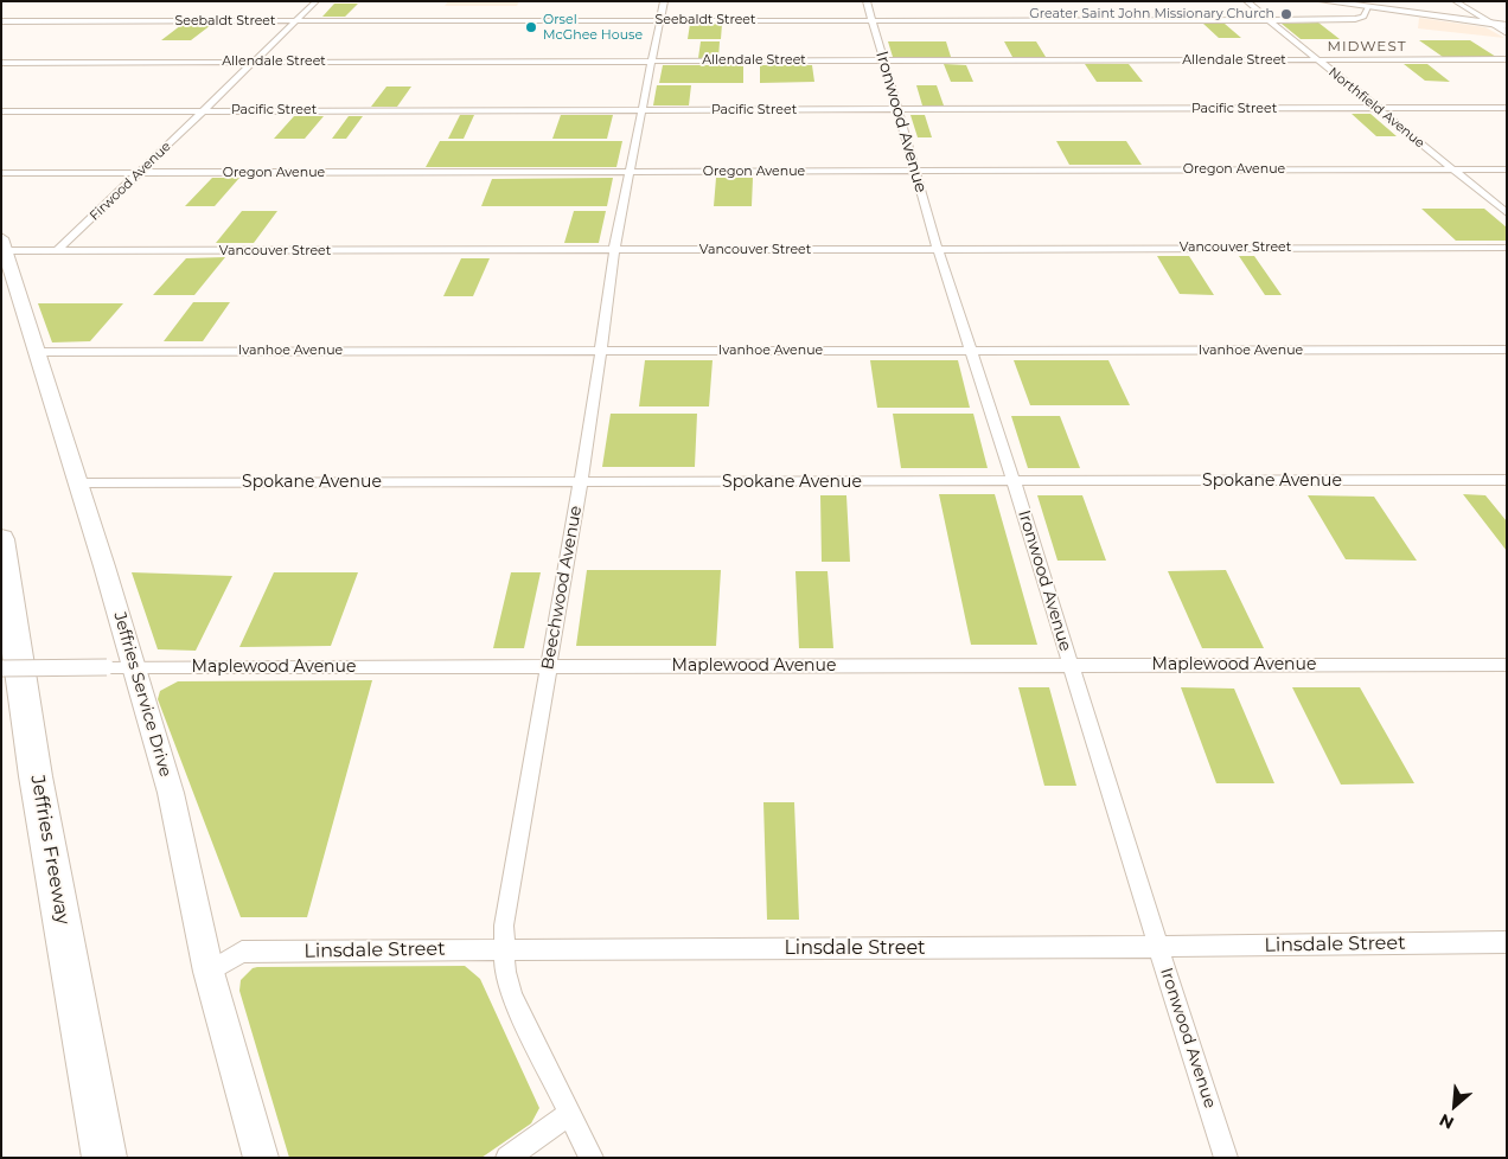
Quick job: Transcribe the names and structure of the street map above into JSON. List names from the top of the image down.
{
  "streets": {
    "highway": ["Jeffries Freeway"],
    "street": [
      "Seebaldt Street",
      "Allendale Street",
      "Northfield Avenue",
      "Pacific Street",
      "Ironwood Avenue",
      "Oregon Avenue",
      "Firwood Avenue",
      "Vancouver Street",
      "Ivanhoe Avenue",
      "Spokane Avenue",
      "Beechwood Avenue",
      "Maplewood Avenue",
      "Jeffries Service Drive",
      "Linsdale Street"
    ]
  },
  "crossings": [
    ["Seebaldt Street", "Northfield Avenue"],
    ["Seebaldt Street", "Ironwood Avenue"],
    ["Seebaldt Street", "Firwood Avenue"],
    ["Seebaldt Street", "Beechwood Avenue"],
    ["Allendale Street", "Northfield Avenue"],
    ["Allendale Street", "Ironwood Avenue"],
    ["Allendale Street", "Firwood Avenue"],
    ["Allendale Street", "Beechwood Avenue"],
    ["Northfield Avenue", "Pacific Street"],
    ["Northfield Avenue", "Oregon Avenue"],
    ["Pacific Street", "Ironwood Avenue"],
    ["Pacific Street", "Firwood Avenue"],
    ["Pacific Street", "Beechwood Avenue"],
    ["Ironwood Avenue", "Oregon Avenue"],
    ["Ironwood Avenue", "Vancouver Street"],
    ["Ironwood Avenue", "Ivanhoe Avenue"],
    ["Ironwood Avenue", "Spokane Avenue"],
    ["Ironwood Avenue", "Maplewood Avenue"],
    ["Ironwood Avenue", "Linsdale Street"],
    ["Oregon Avenue", "Firwood Avenue"],
    ["Oregon Avenue", "Beechwood Avenue"],
    ["Firwood Avenue", "Vancouver Street"],
    ["Vancouver Street", "Beechwood Avenue"],
    ["Vancouver Street", "Jeffries Service Drive"],
    ["Ivanhoe Avenue", "Beechwood Avenue"],
    ["Ivanhoe Avenue", "Jeffries Service Drive"],
    ["Spokane Avenue", "Beechwood Avenue"],
    ["Spokane Avenue", "Jeffries Service Drive"],
    ["Beechwood Avenue", "Maplewood Avenue"],
    ["Beechwood Avenue", "Linsdale Street"],
    ["Maplewood Avenue", "Jeffries Service Drive"],
    ["Jeffries Service Drive", "Linsdale Street"]
  ],
  "districts": ["MIDWEST"],
  "places": ["Greater Saint John Missionary Church", "Orsel McGhee House"],
  "north": "bottom left"
}
